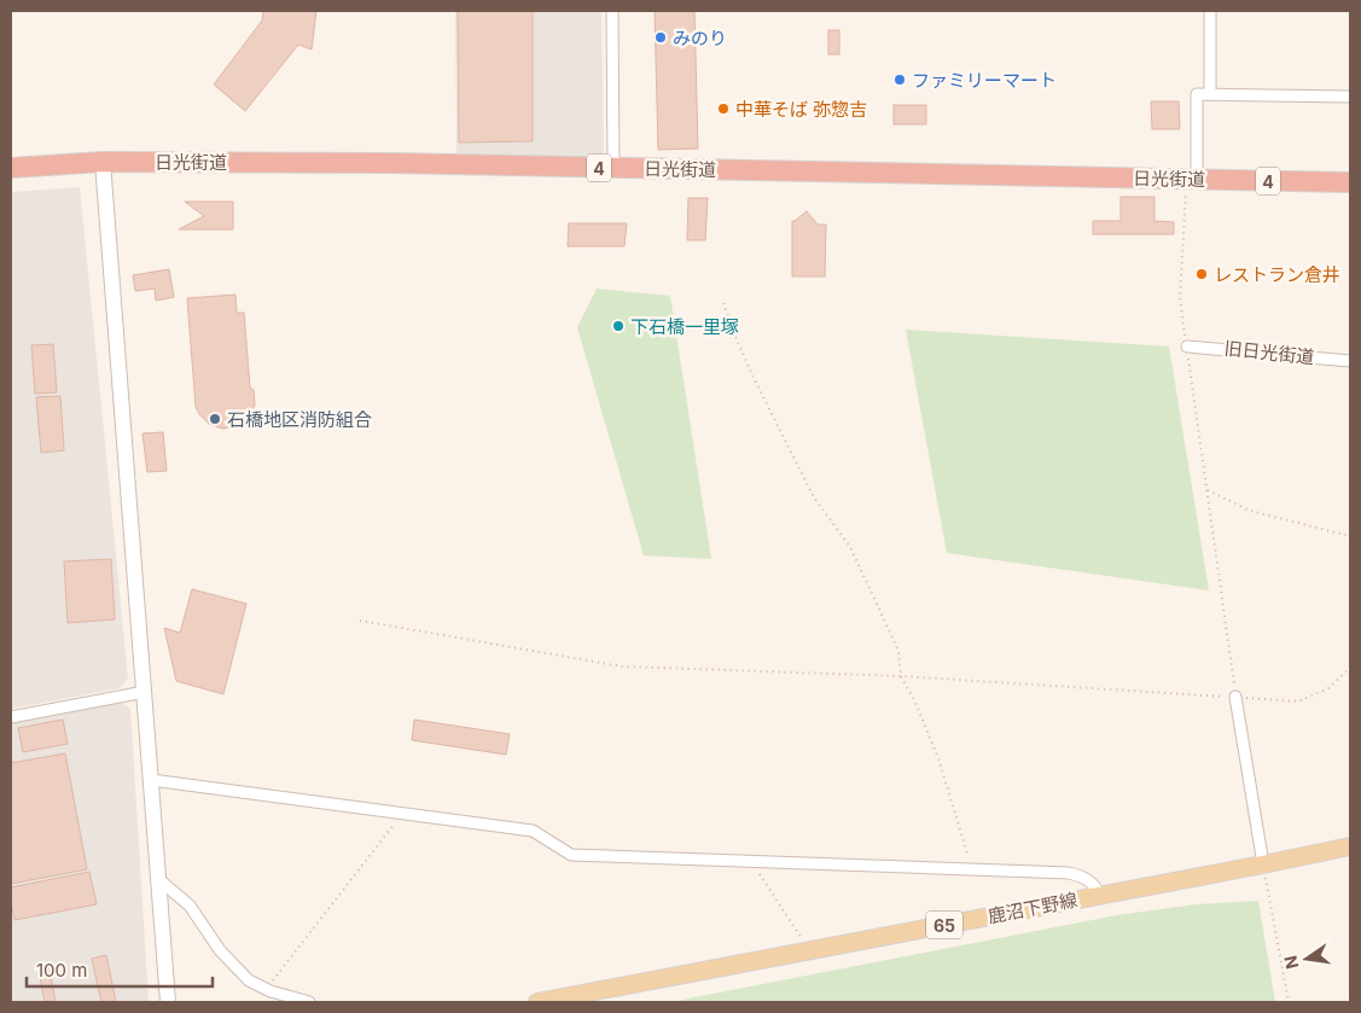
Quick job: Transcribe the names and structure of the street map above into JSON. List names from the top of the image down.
{
  "streets": {
    "highway": ["日光街道", "4"],
    "main road": ["鹿沼下野線", "65"],
    "street": ["旧日光街道"]
  },
  "places": [
    "みのり",
    "ファミリーマート",
    "中華そば 弥惣吉",
    "レストラン倉井",
    "下石橋一里塚",
    "石橋地区消防組合"
  ],
  "scale_bar": "100 m",
  "north": "left"
}
